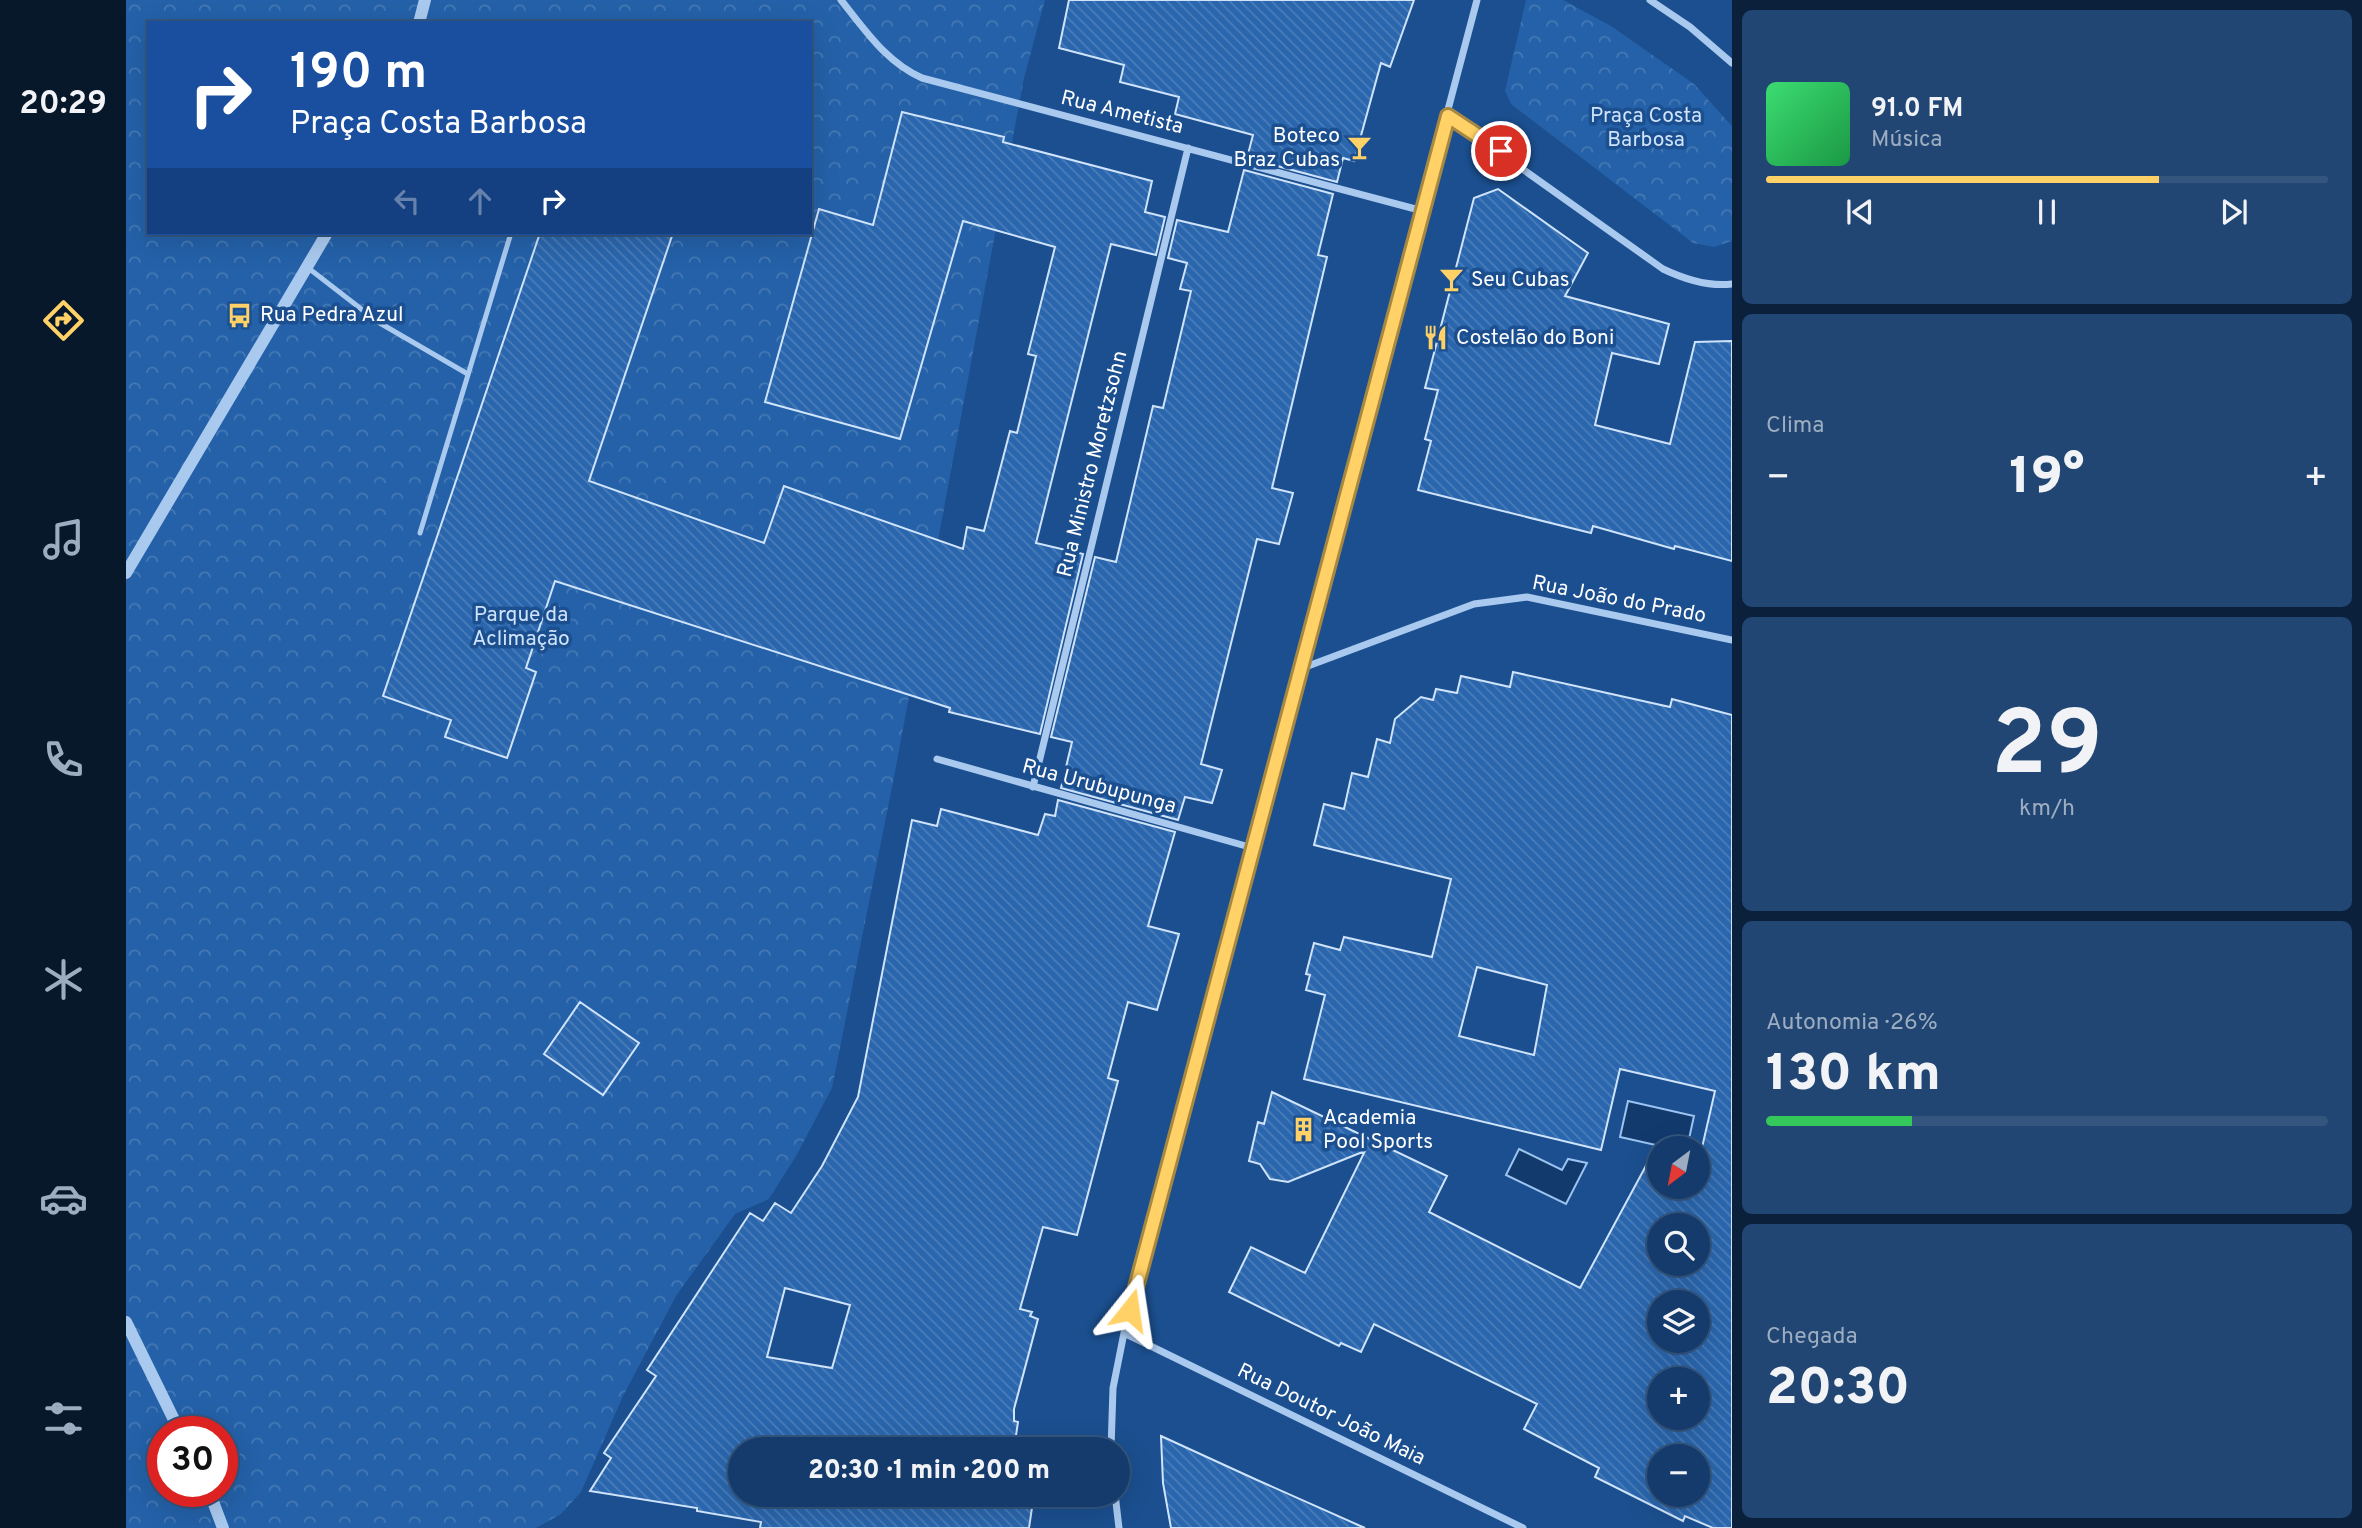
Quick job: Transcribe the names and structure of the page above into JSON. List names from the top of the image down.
{
  "streets": {
    "street": [
      "Rua Ametista",
      "Rua Ministro Moretzsohn",
      "Rua João do Prado",
      "Rua Urubupunga",
      "Rua Doutor João Maia"
    ]
  },
  "crossings": [
    ["Rua Ametista", "Rua Ministro Moretzsohn"],
    ["Rua Ministro Moretzsohn", "Rua Urubupunga"]
  ],
  "parks": ["Praça Costa Barbosa", "Parque da Aclimação"],
  "places": {
    "bar": ["Boteco Braz Cubas", "Seu Cubas"],
    "bus stop": ["Rua Pedra Azul"],
    "restaurant": ["Costelão do Boni"],
    "building": ["Academia Pool Sports"]
  },
  "north": "bottom left",
  "page": {
    "tabs": "20:29",
    "turn": ["190 m", "Praça Costa Barbosa"],
    "song": ["91.0 FM", "Música"],
    "tile": [
      "Clima",
      ["29", "km/h"],
      ["Autonomia · 26%", "130 km"],
      ["Chegada", "20:30"]
    ],
    "heat": ["−", "19°", "+"],
    "map_buttons": ["+", "−"],
    "limit": "30",
    "trip": "20:30 · 1 min · 200 m"
  }
}
